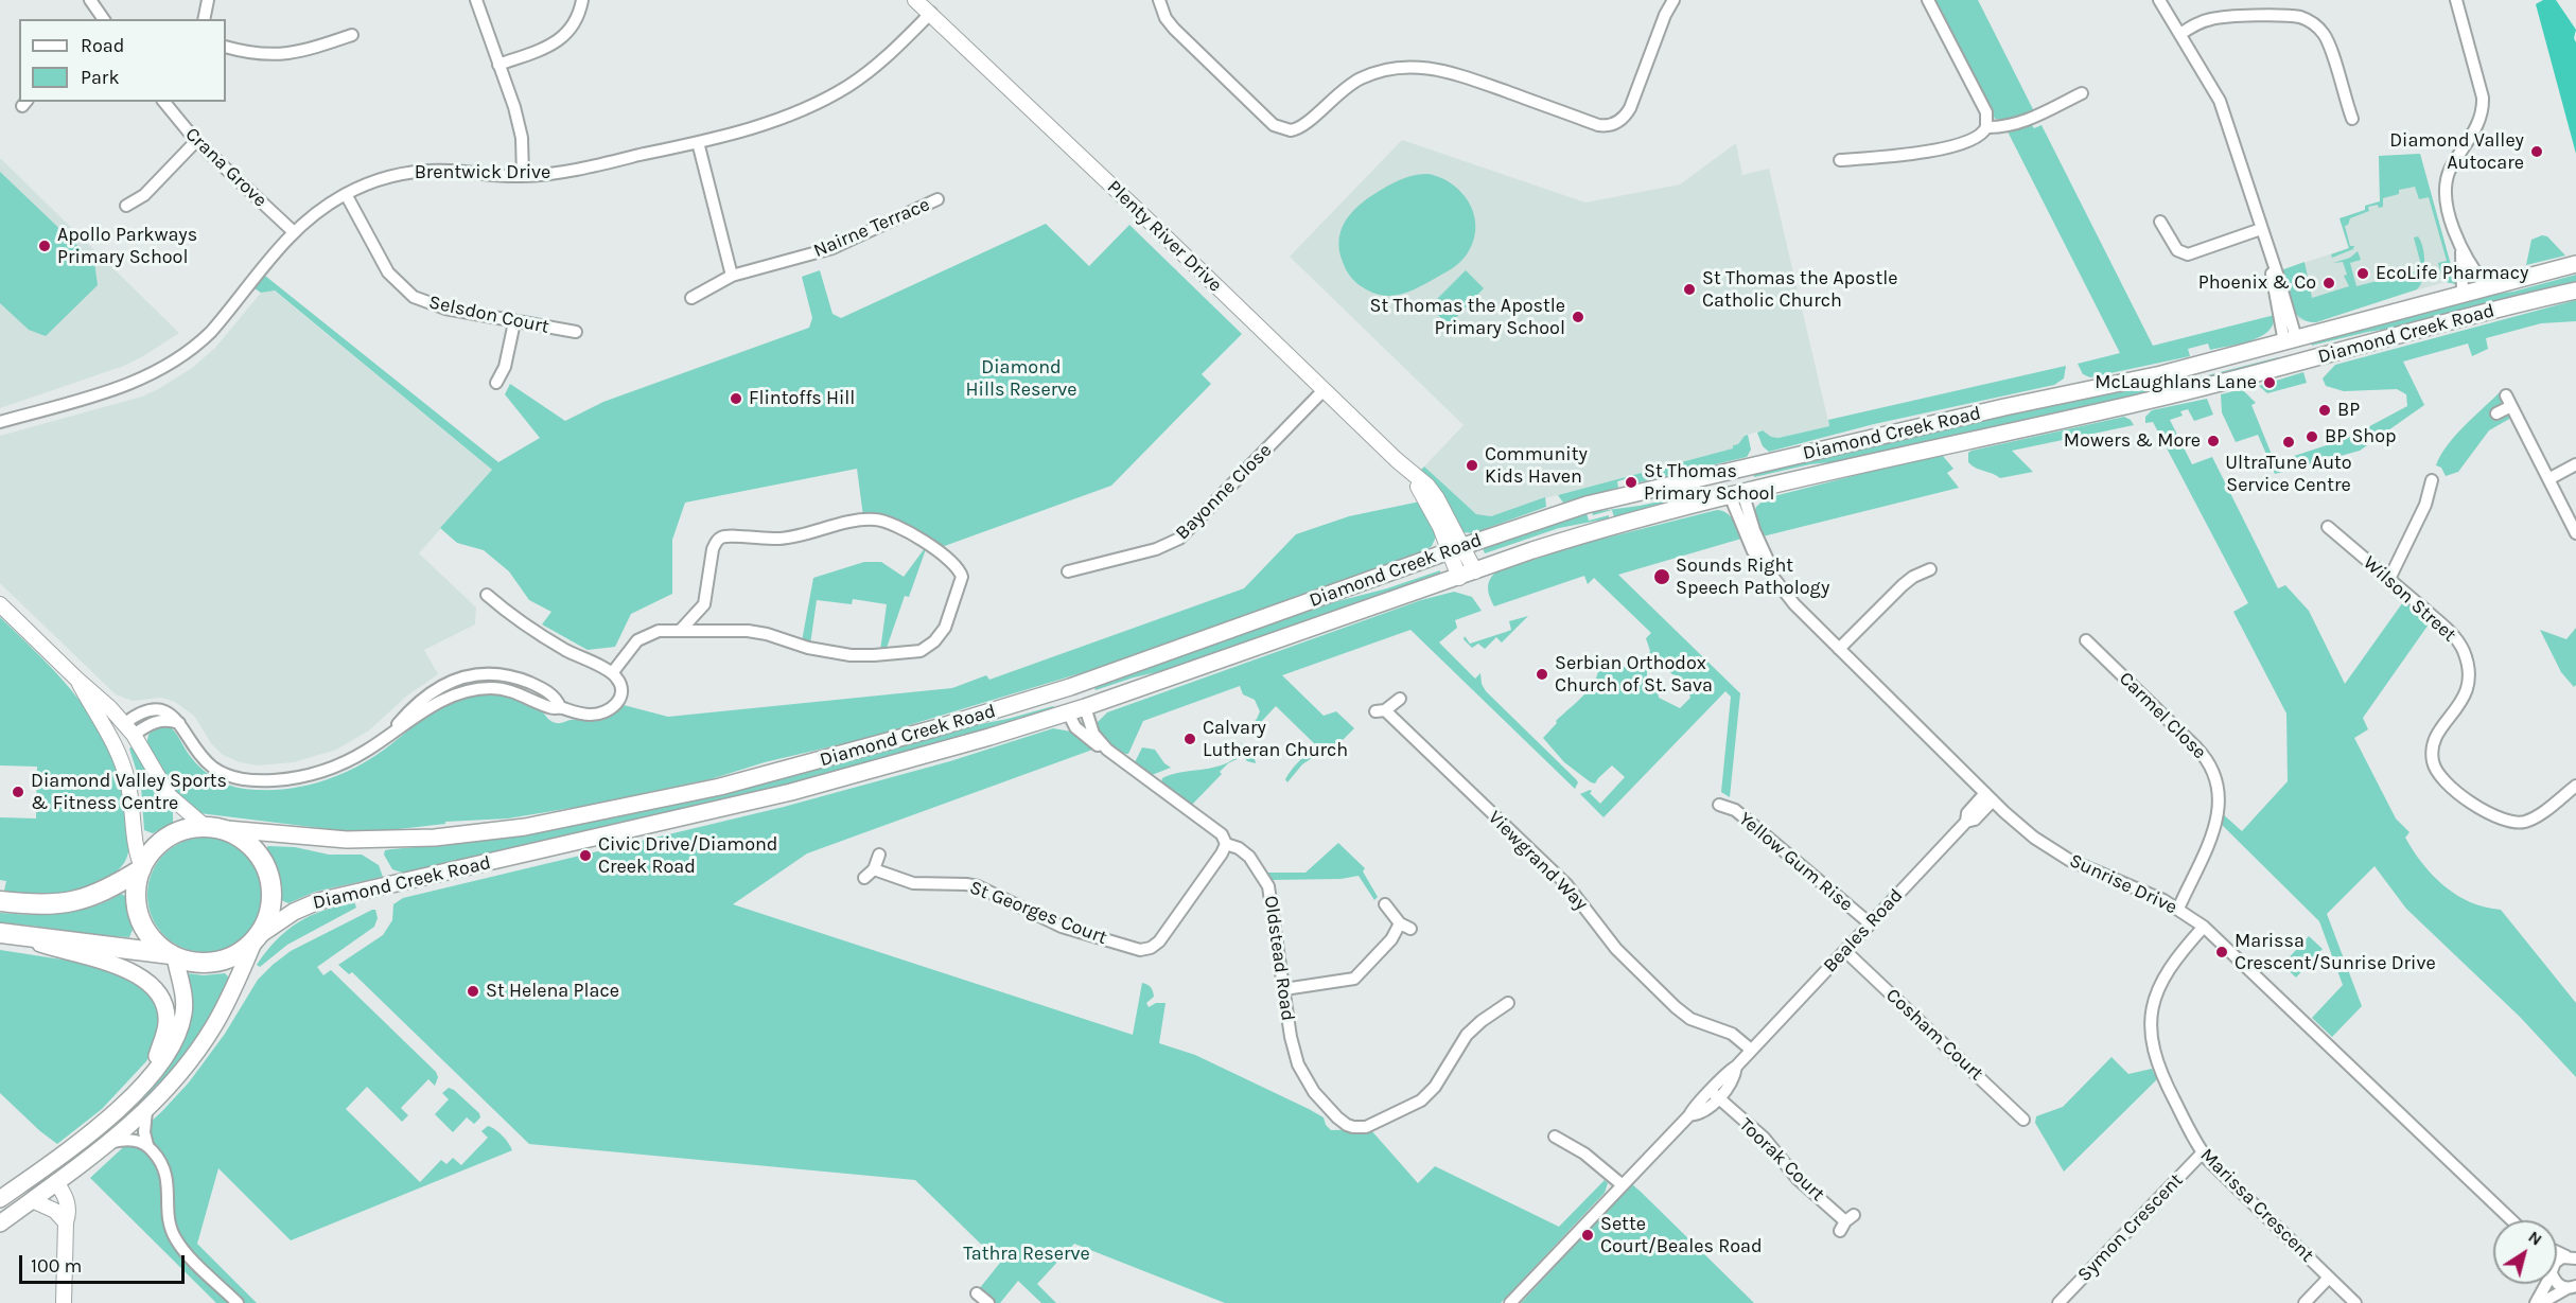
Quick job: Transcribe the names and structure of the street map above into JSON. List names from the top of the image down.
{
  "streets": {
    "main road": ["Diamond Creek Road", "Sunrise Drive"],
    "street": [
      "Crana Grove",
      "Brentwick Drive",
      "Nairne Terrace",
      "Plenty River Drive",
      "Selsdon Court",
      "Bayonne Close",
      "Wilson Street",
      "Carmel Close",
      "Viewgrand Way",
      "Yellow Gum Rise",
      "St Georges Court",
      "Beales Road",
      "Oldstead Road",
      "Cosham Court",
      "Toorak Court",
      "Marissa Crescent",
      "Symon Crescent"
    ]
  },
  "crossings": [
    ["Crana Grove", "Brentwick Drive"],
    ["Brentwick Drive", "Plenty River Drive"],
    ["Brentwick Drive", "Selsdon Court"],
    ["Plenty River Drive", "Diamond Creek Road"],
    ["Plenty River Drive", "Bayonne Close"],
    ["Diamond Creek Road", "Sunrise Drive"],
    ["Diamond Creek Road", "Oldstead Road"],
    ["Carmel Close", "Sunrise Drive"],
    ["Viewgrand Way", "Beales Road"],
    ["Yellow Gum Rise", "Beales Road"],
    ["Sunrise Drive", "Beales Road"],
    ["Sunrise Drive", "Marissa Crescent"],
    ["St Georges Court", "Oldstead Road"],
    ["Beales Road", "Cosham Court"],
    ["Beales Road", "Toorak Court"],
    ["Marissa Crescent", "Symon Crescent"]
  ],
  "parks": ["Diamond Hills Reserve", "Tathra Reserve"],
  "places": [
    "Diamond Valley Autocare",
    "Apollo Parkways Primary School",
    "EcoLife Pharmacy",
    "Phoenix & Co",
    "St Thomas the Apostle Catholic Church",
    "St Thomas the Apostle Primary School",
    "McLaughlans Lane",
    "Flintoffs Hill",
    "BP",
    "BP Shop",
    "Mowers & More",
    "UltraTune Auto Service Centre",
    "Community Kids Haven",
    "St Thomas Primary School",
    "Sounds Right Speech Pathology",
    "Serbian Orthodox Church of St. Sava",
    "Calvary Lutheran Church",
    "Diamond Valley Sports & Fitness Centre",
    "Civic Drive/Diamond Creek Road",
    "Marissa Crescent/Sunrise Drive",
    "St Helena Place",
    "Sette Court/Beales Road"
  ],
  "legend": ["Road", "Park"],
  "scale_bar": "100 m",
  "north": "top right"
}
